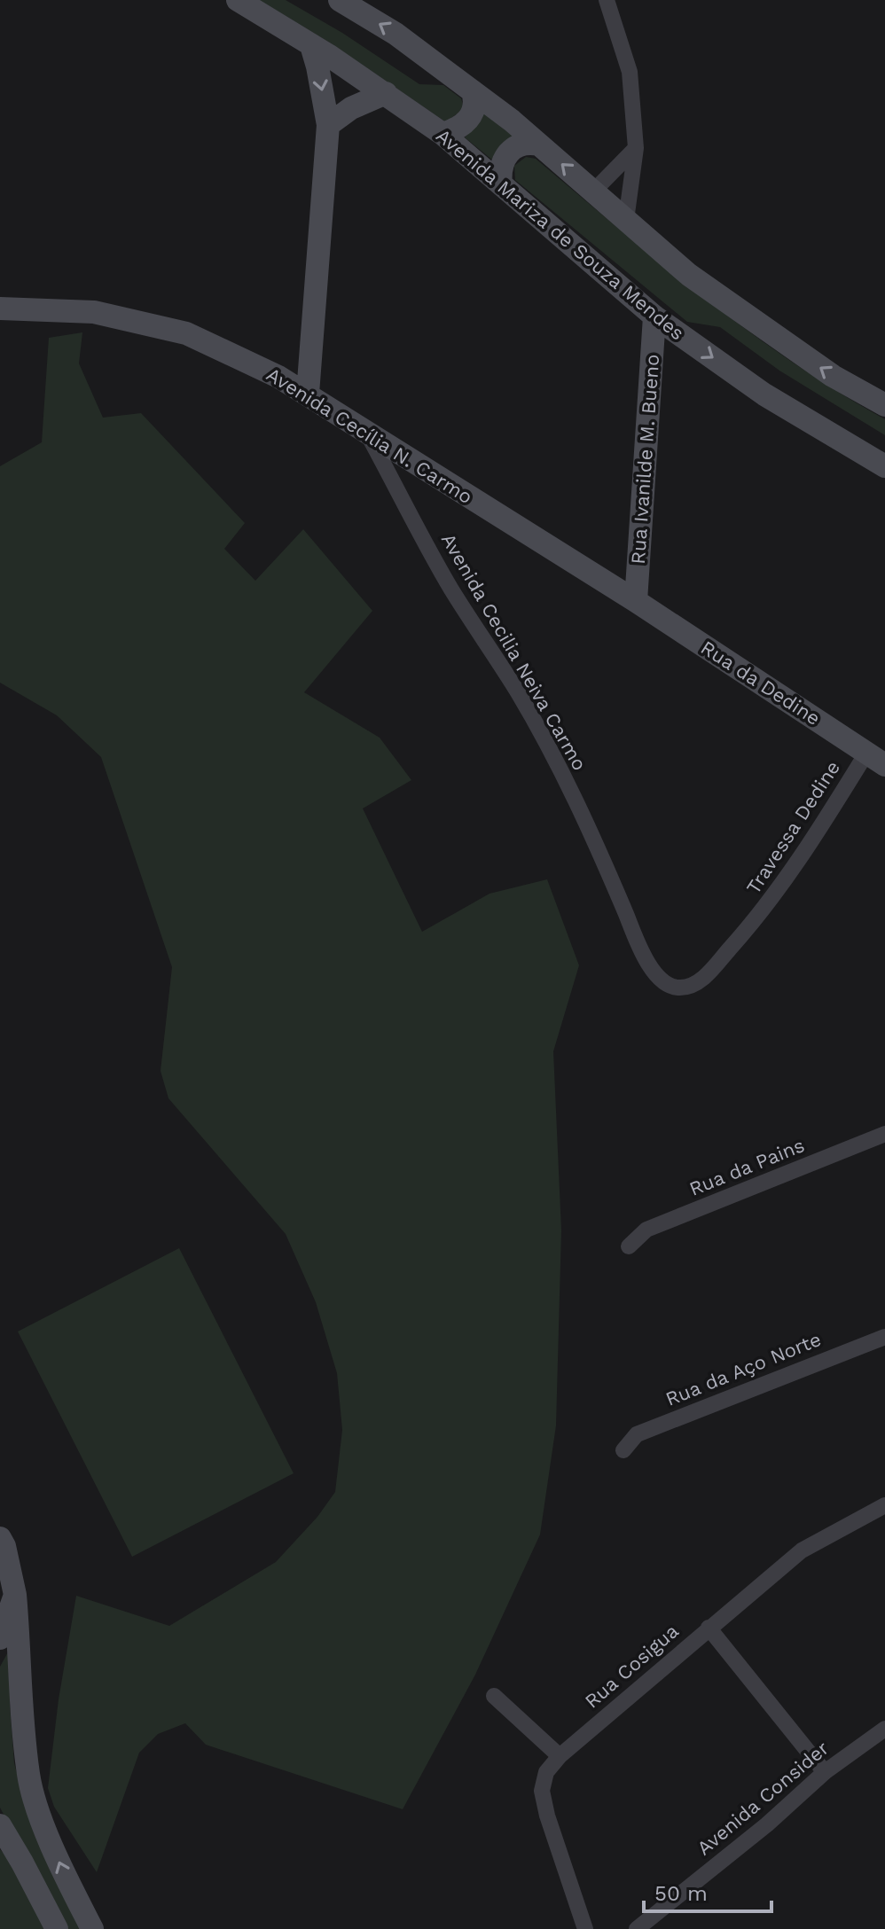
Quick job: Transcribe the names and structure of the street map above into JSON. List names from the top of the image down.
{
  "streets": {
    "main road": [
      "Avenida Mariza de Souza Mendes",
      "Avenida Cecília N. Carmo",
      "Rua Ivanilde M. Bueno",
      "Rua da Dedine"
    ],
    "street": [
      "Avenida Cecilia Neiva Carmo",
      "Travessa Dedine",
      "Rua da Pains",
      "Rua da Aço Norte",
      "Rua Cosigua",
      "Avenida Consider"
    ]
  },
  "crossings": [
    ["Avenida Mariza de Souza Mendes", "Rua Ivanilde M. Bueno"],
    ["Avenida Cecília N. Carmo", "Rua Ivanilde M. Bueno"],
    ["Avenida Cecília N. Carmo", "Avenida Cecilia Neiva Carmo"],
    ["Avenida Cecília N. Carmo", "Rua da Dedine"],
    ["Rua Ivanilde M. Bueno", "Rua da Dedine"],
    ["Avenida Cecilia Neiva Carmo", "Travessa Dedine"],
    ["Rua da Dedine", "Travessa Dedine"]
  ],
  "scale_bar": "50 m"
}
